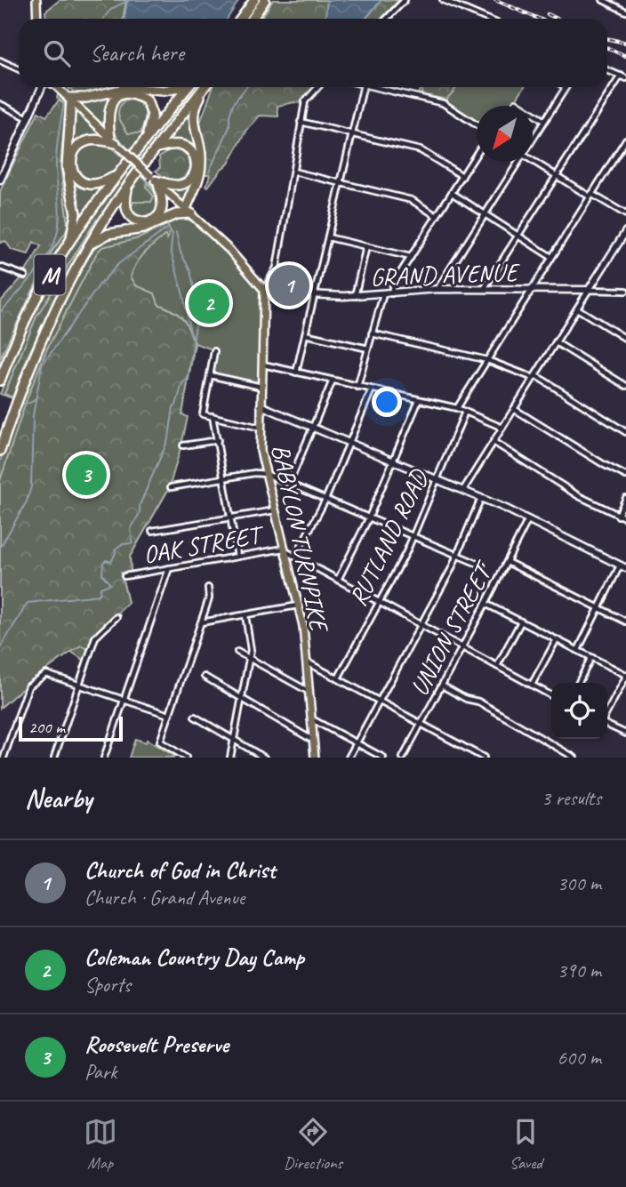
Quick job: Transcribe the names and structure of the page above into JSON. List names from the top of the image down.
{
  "streets": {
    "highway": ["M"],
    "main road": ["BABYLON TURNPIKE"],
    "street": [
      "GRAND AVENUE",
      "RUTLAND ROAD",
      "OAK STREET",
      "UNION STREET"
    ]
  },
  "crossings": [
    ["GRAND AVENUE", "BABYLON TURNPIKE"],
    ["BABYLON TURNPIKE", "OAK STREET"]
  ],
  "scale_bar": "200 m",
  "north": "bottom left",
  "page": {
    "search": "Search here",
    "pins": ["1", "2", "3"],
    "scale": "200 m",
    "heading": ["Nearby", "3 results"],
    "list": [
      {
        "mark": "1",
        "name": "Church of God in Christ",
        "note": "Church · Grand Avenue",
        "value": "300 m"
      },
      {
        "mark": "2",
        "name": "Coleman Country Day Camp",
        "note": "Sports",
        "value": "390 m"
      },
      {
        "mark": "3",
        "name": "Roosevelt Preserve",
        "note": "Park",
        "value": "600 m"
      }
    ],
    "nav": ["Map", "Directions", "Saved"]
  }
}
